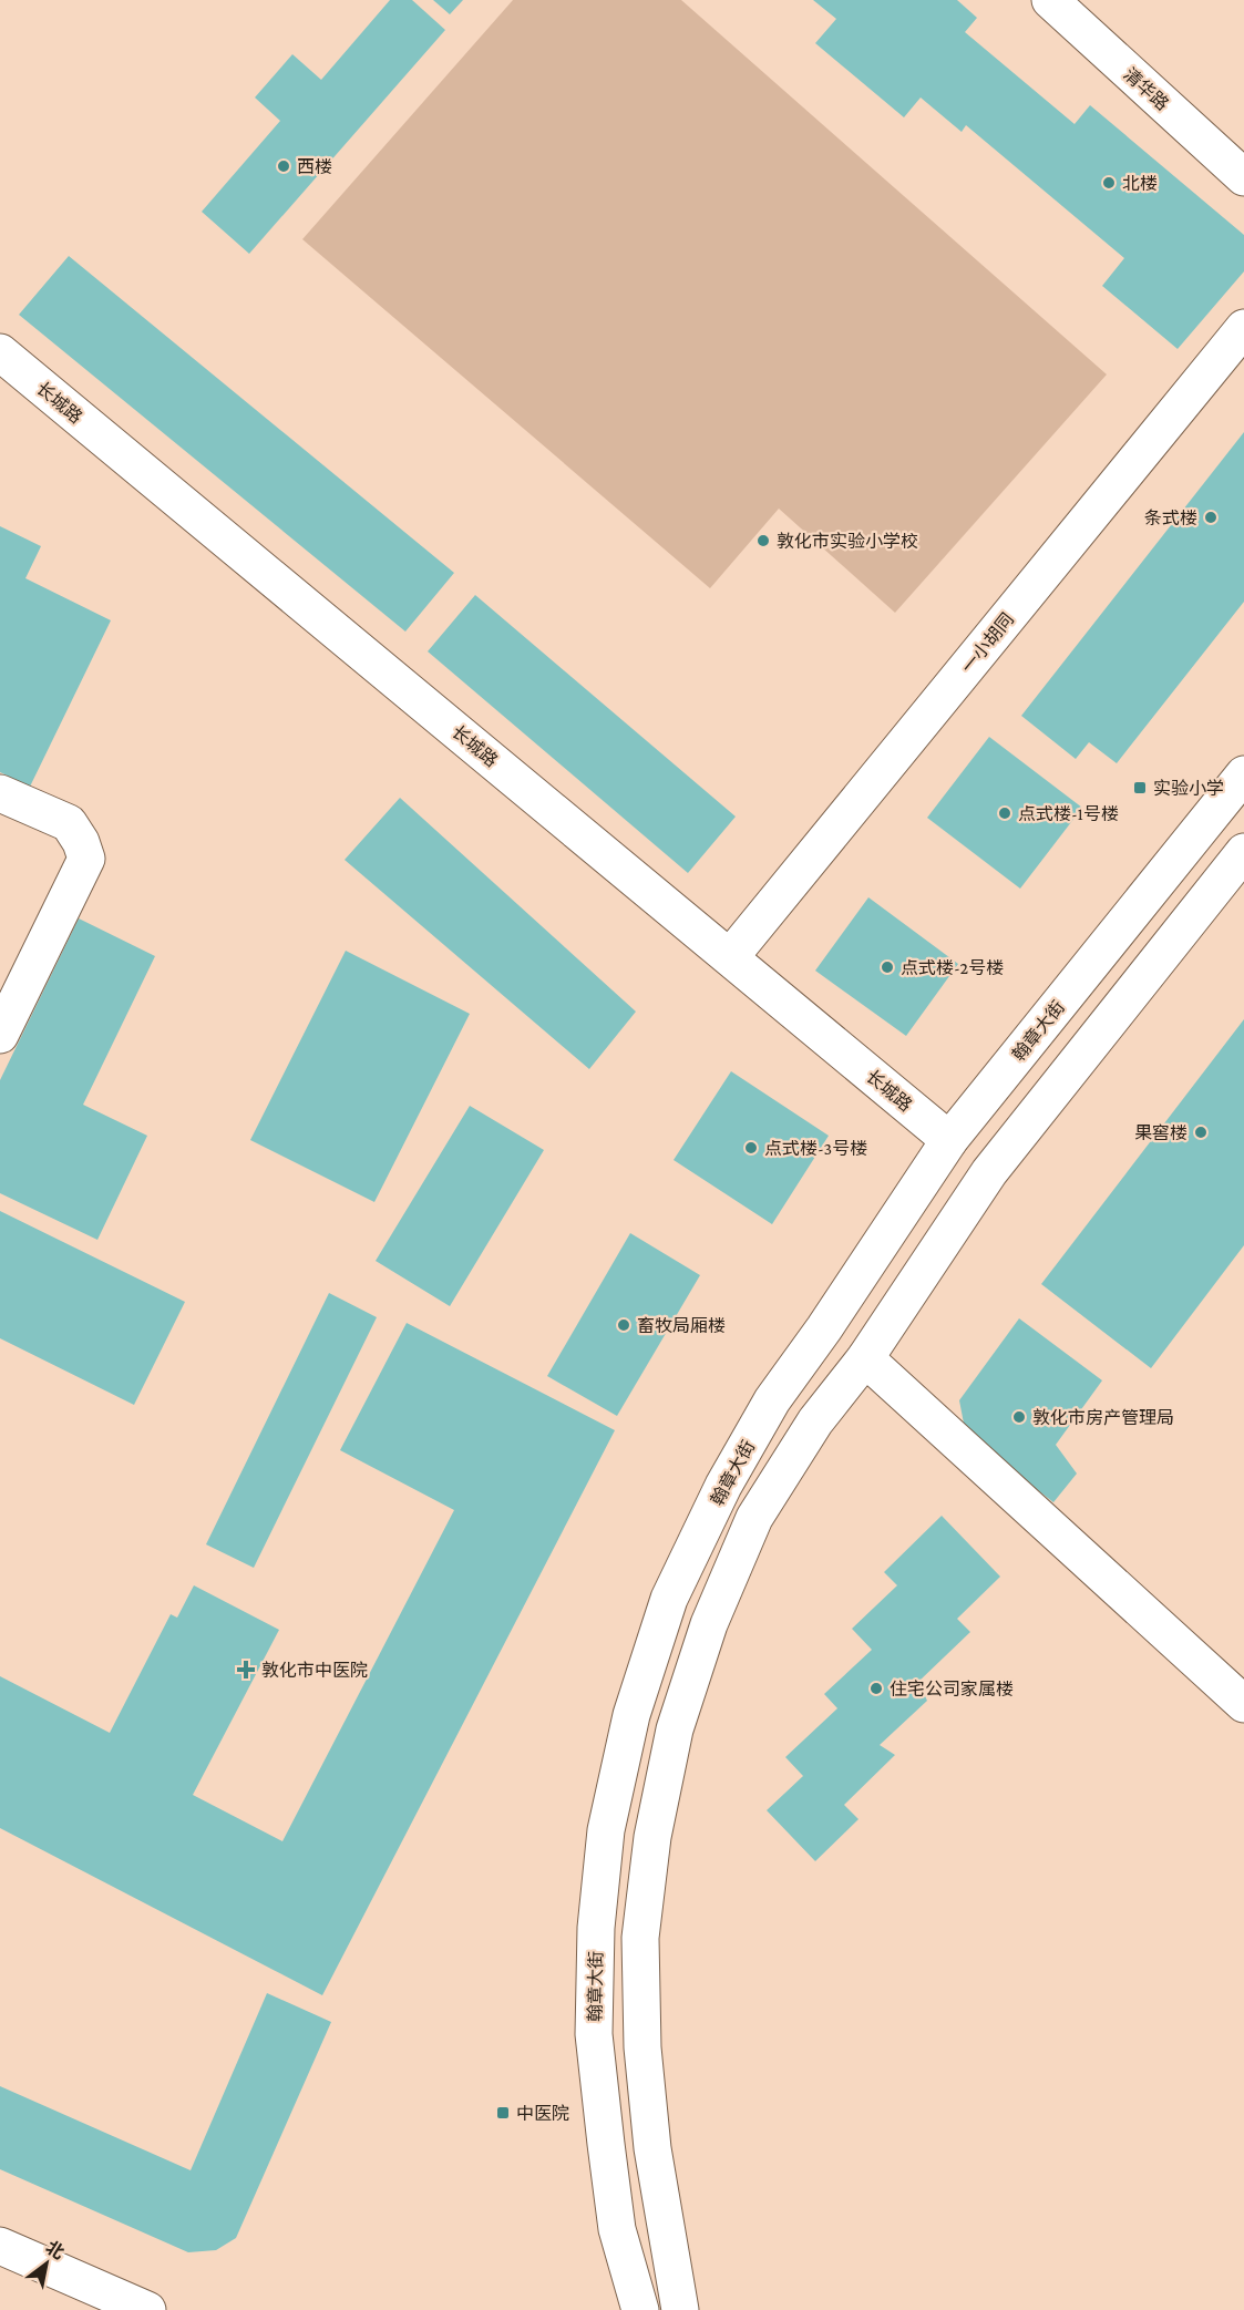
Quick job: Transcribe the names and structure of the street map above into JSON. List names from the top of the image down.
{
  "streets": {
    "main road": [
      "清华路",
      "长城路",
      "一小胡同",
      "翰章大街"
    ]
  },
  "crossings": [
    ["长城路", "一小胡同"],
    ["长城路", "翰章大街"]
  ],
  "places": {
    "other": [
      "西楼",
      "北楼",
      "条式楼",
      "敦化市实验小学校",
      "点式楼-1号楼",
      "点式楼-2号楼",
      "果窖楼",
      "点式楼-3号楼",
      "畜牧局厢楼",
      "敦化市房产管理局",
      "住宅公司家属楼"
    ],
    "transit": ["实验小学", "中医院"],
    "health": ["敦化市中医院"]
  },
  "north": "top right"
}
